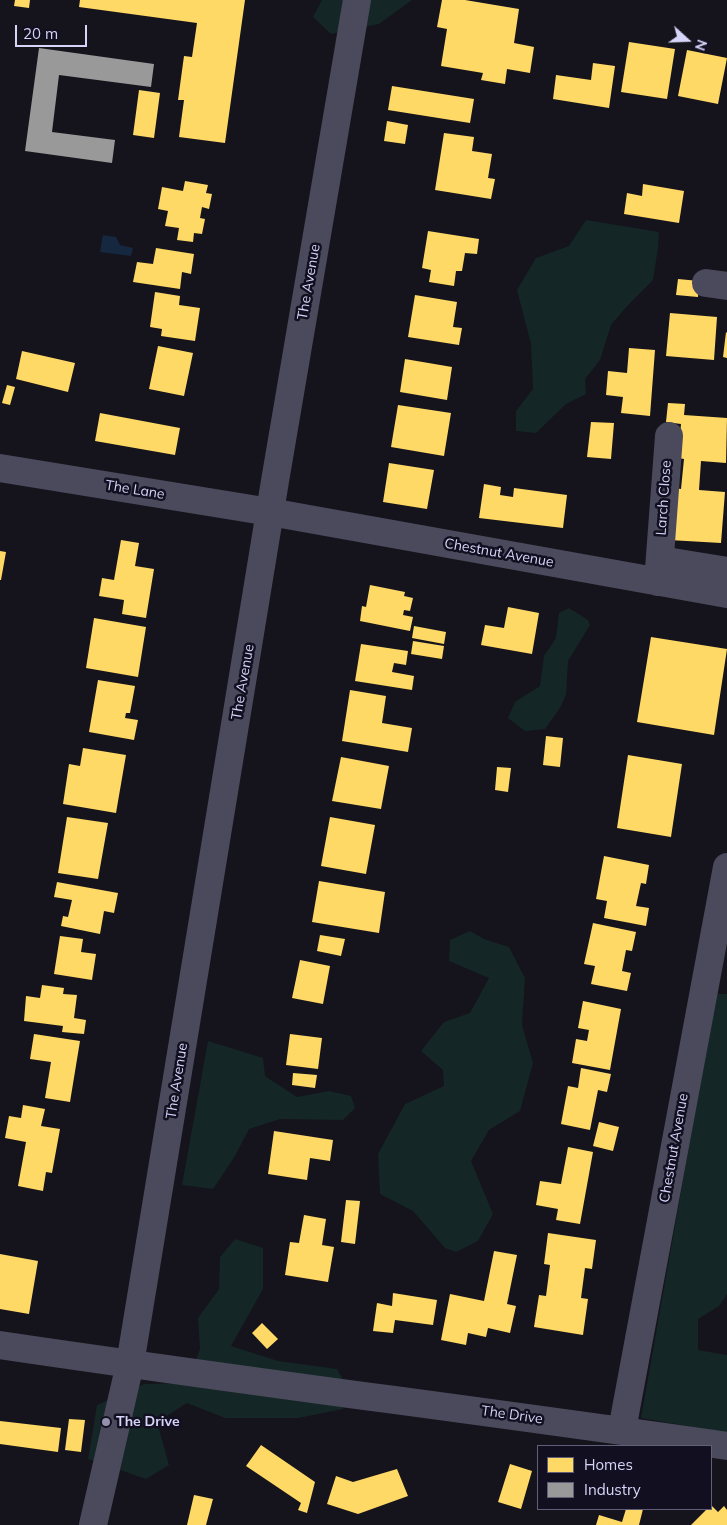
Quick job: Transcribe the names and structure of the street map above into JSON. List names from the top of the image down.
{
  "streets": {
    "street": [
      "The Avenue",
      "The Lane",
      "Larch Close",
      "Chestnut Avenue",
      "The Drive"
    ]
  },
  "crossings": [
    ["The Avenue", "The Lane"],
    ["The Avenue", "Chestnut Avenue"],
    ["The Avenue", "The Drive"],
    ["The Lane", "Chestnut Avenue"],
    ["Larch Close", "Chestnut Avenue"],
    ["Chestnut Avenue", "The Drive"]
  ],
  "places": ["The Drive"],
  "legend": ["Homes", "Industry"],
  "scale_bar": "20 m",
  "north": "right"
}
